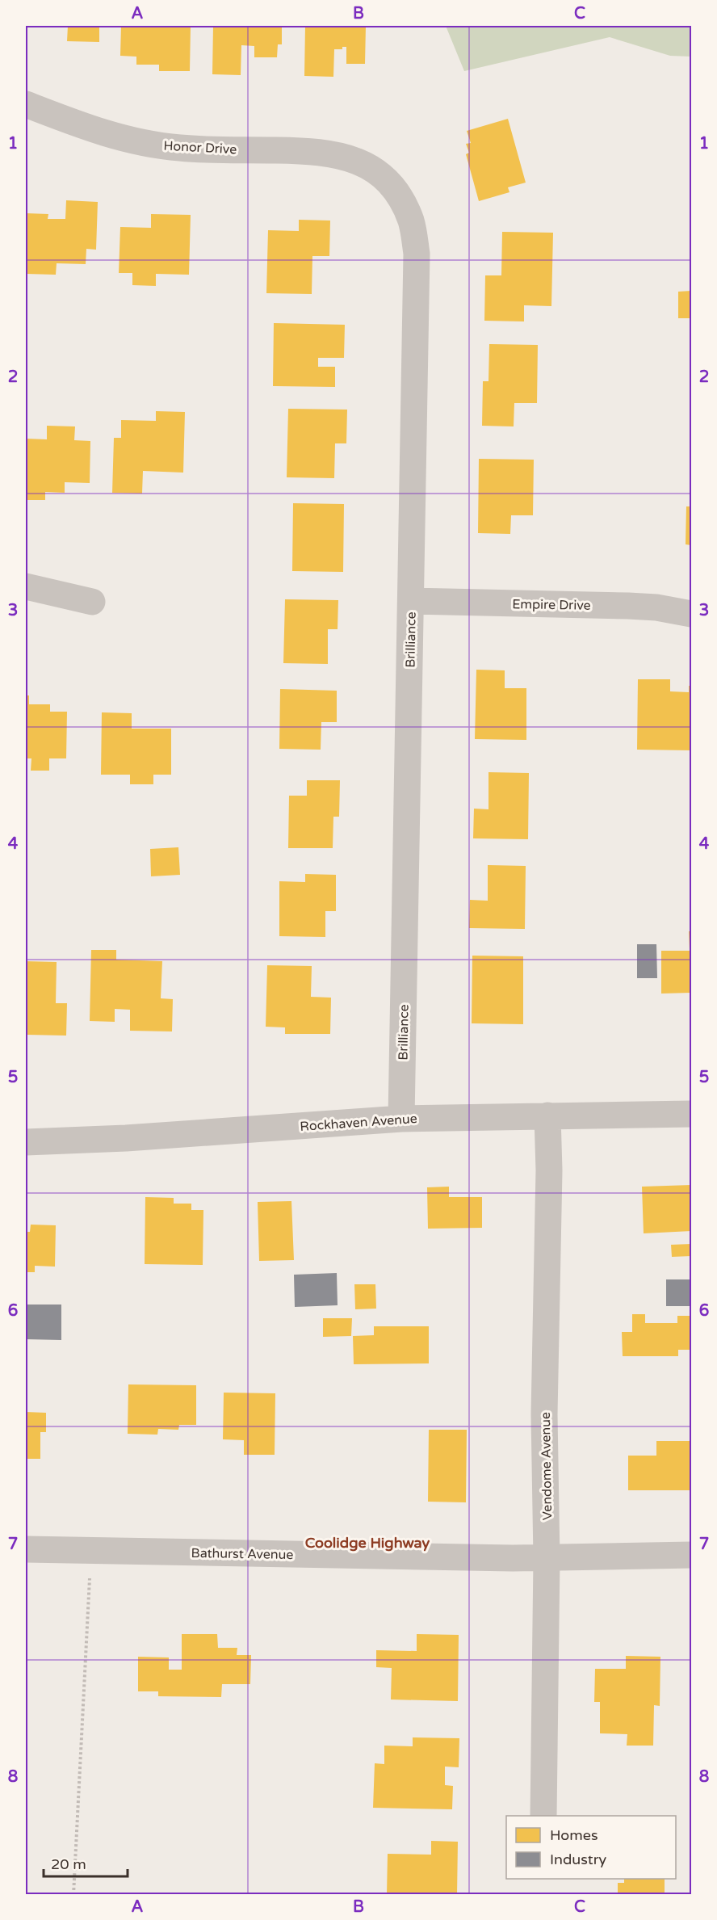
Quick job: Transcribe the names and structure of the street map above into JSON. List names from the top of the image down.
{
  "streets": {
    "street": [
      "Honor Drive",
      "Empire Drive",
      "Brilliance",
      "Rockhaven Avenue",
      "Vendome Avenue",
      "Bathurst Avenue"
    ]
  },
  "crossings": [
    ["Honor Drive", "Brilliance"],
    ["Empire Drive", "Brilliance"],
    ["Brilliance", "Rockhaven Avenue"],
    ["Rockhaven Avenue", "Vendome Avenue"],
    ["Vendome Avenue", "Bathurst Avenue"]
  ],
  "districts": ["Coolidge Highway"],
  "legend": ["Homes", "Industry"],
  "scale_bar": "20 m",
  "grid": {
    "columns": ["A", "B", "C"],
    "rows": [
      "1",
      "2",
      "3",
      "4",
      "5",
      "6",
      "7",
      "8"
    ]
  }
}
